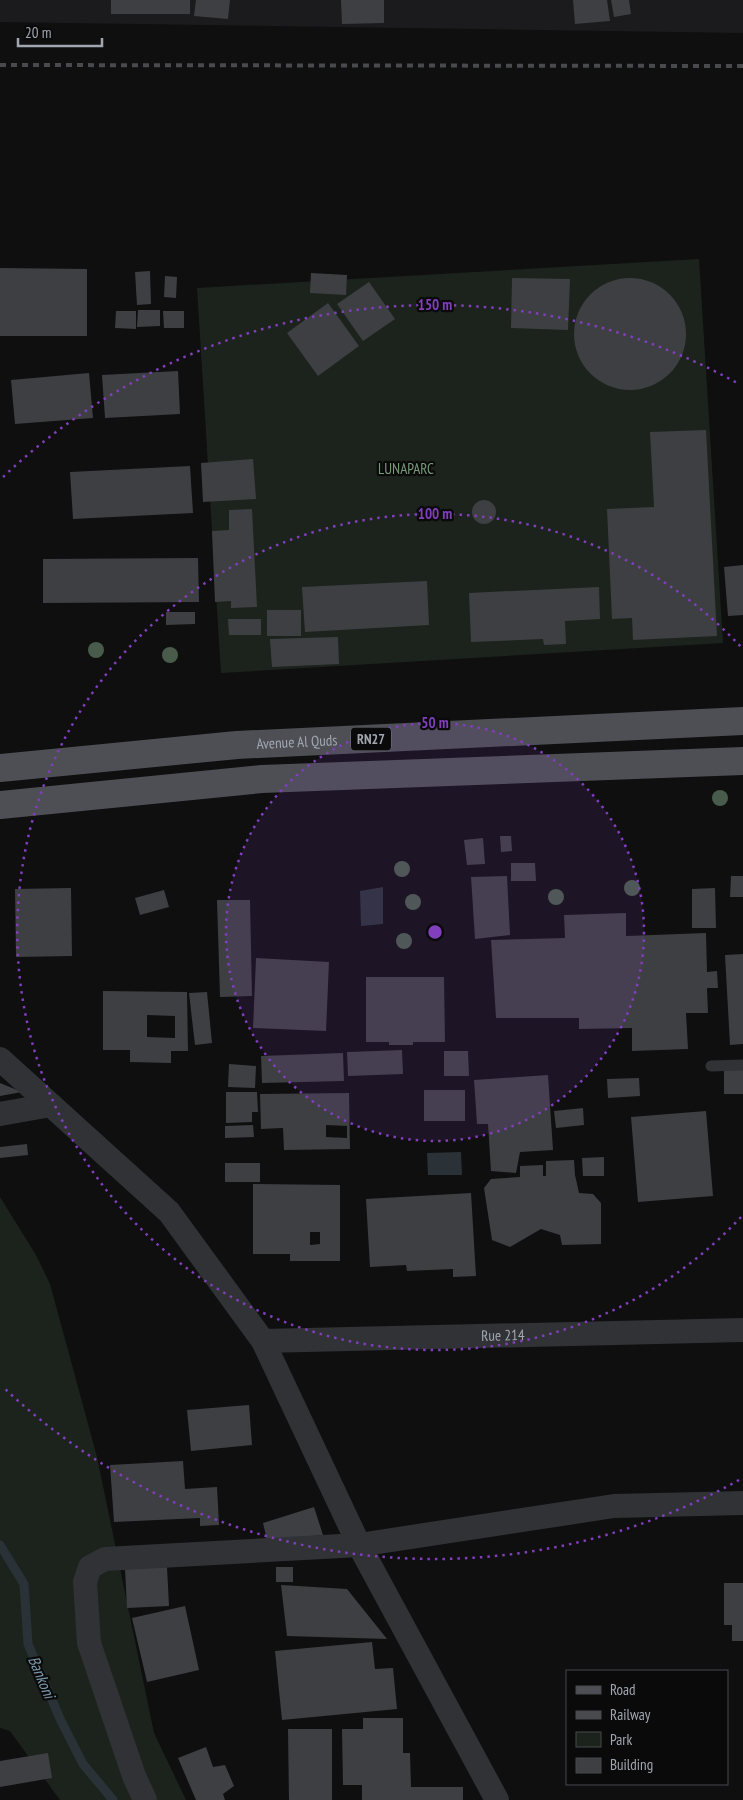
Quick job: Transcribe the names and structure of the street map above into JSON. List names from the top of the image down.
{
  "streets": {
    "main road": ["RN27", "Avenue Al Quds"],
    "street": ["Rue 214"]
  },
  "water": ["Bankoni"],
  "parks": ["LUNAPARC"],
  "legend": [
    "Road",
    "Railway",
    "Park",
    "Building"
  ],
  "scale_bar": "20 m",
  "rings": ["150 m", "100 m", "50 m"]
}
